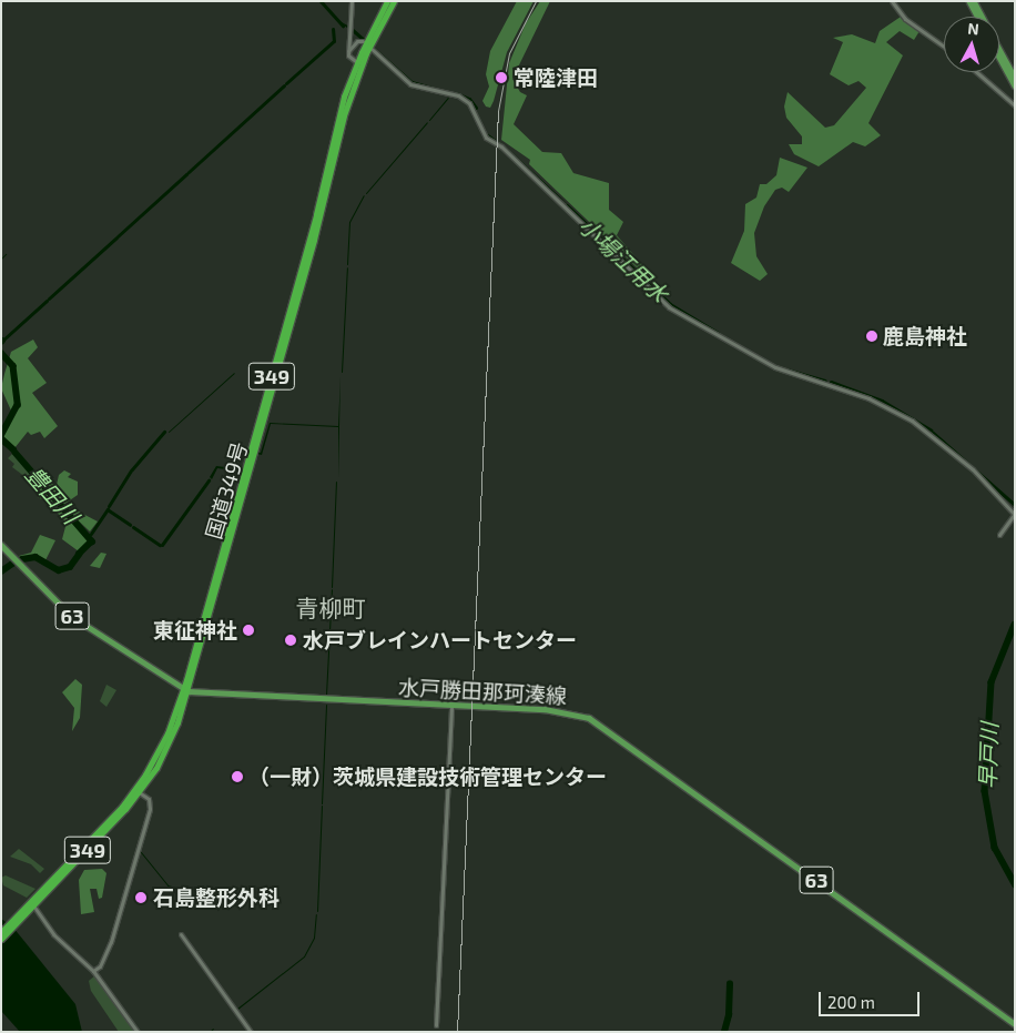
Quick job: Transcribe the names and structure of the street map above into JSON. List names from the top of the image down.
{
  "streets": {
    "highway": ["349", "国道349号"],
    "main road": ["63", "水戸勝田那珂湊線"]
  },
  "crossings": [
    ["国道349号", "63"],
    ["国道349号", "水戸勝田那珂湊線"],
    ["63", "水戸勝田那珂湊線"]
  ],
  "districts": ["青柳町"],
  "water": ["小場江用水", "豊田川", "早戸川"],
  "places": [
    "常陸津田",
    "鹿島神社",
    "東征神社",
    "水戸ブレインハートセンター",
    "（一財）茨城県建設技術管理センター",
    "石島整形外科"
  ],
  "scale_bar": "200 m",
  "north": "top"
}
